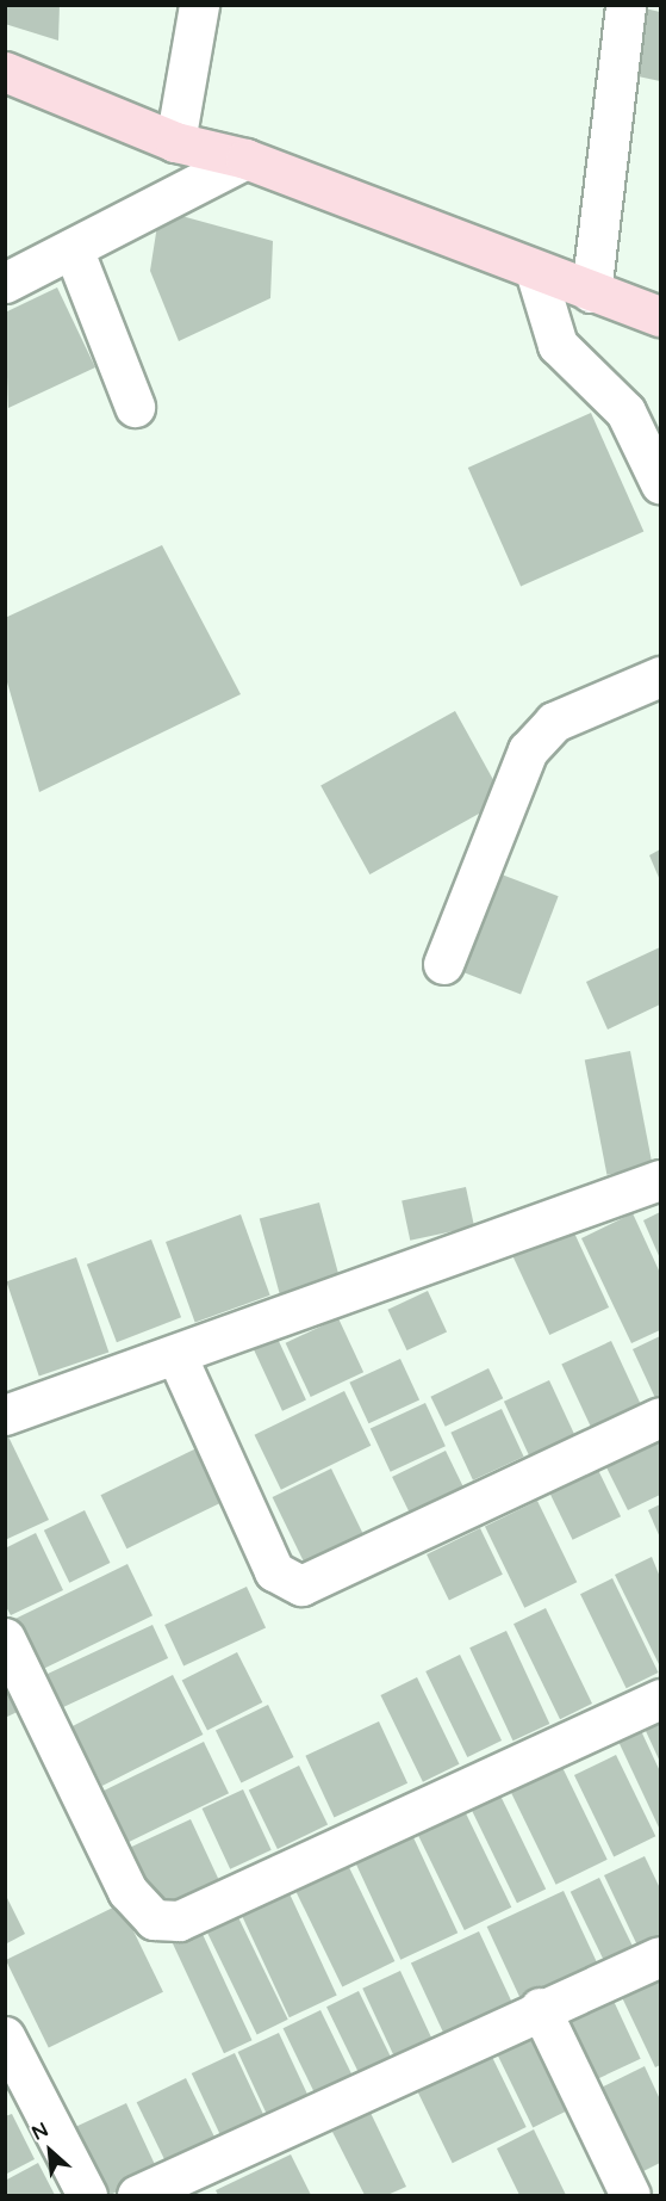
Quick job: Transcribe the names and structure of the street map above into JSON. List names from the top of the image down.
{
  "north": "top left"
}
